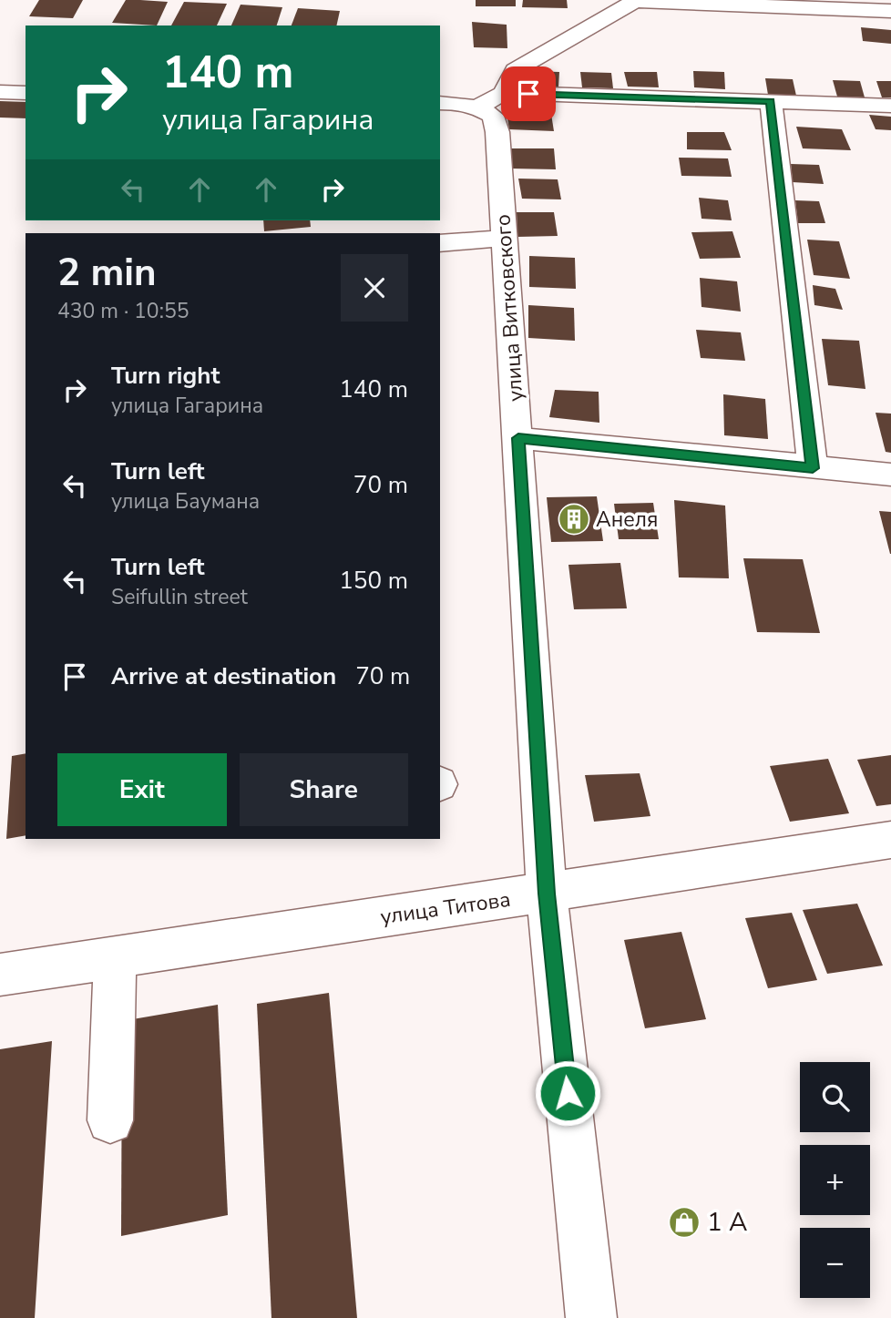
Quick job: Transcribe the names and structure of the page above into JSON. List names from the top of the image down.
{
  "streets": {
    "street": ["улица Витковского", "улица Титова"]
  },
  "crossings": [
    ["улица Витковского", "улица Титова"]
  ],
  "places": {
    "building": ["Анеля"],
    "shop": ["1 А"]
  },
  "page": {
    "turn": ["140 m", "улица Гагарина"],
    "heading": ["2 min", "430 m · 10:55"],
    "list": [
      {
        "name": "Turn right",
        "note": "улица Гагарина",
        "value": "140 m"
      },
      {
        "name": "Turn left",
        "note": "улица Баумана",
        "value": "70 m"
      },
      {
        "name": "Turn left",
        "note": "Seifullin street",
        "value": "150 m"
      },
      {
        "name": "Arrive at destination",
        "value": "70 m"
      }
    ],
    "buttons": ["Exit", "Share"],
    "map_buttons": ["+", "−"]
  }
}
